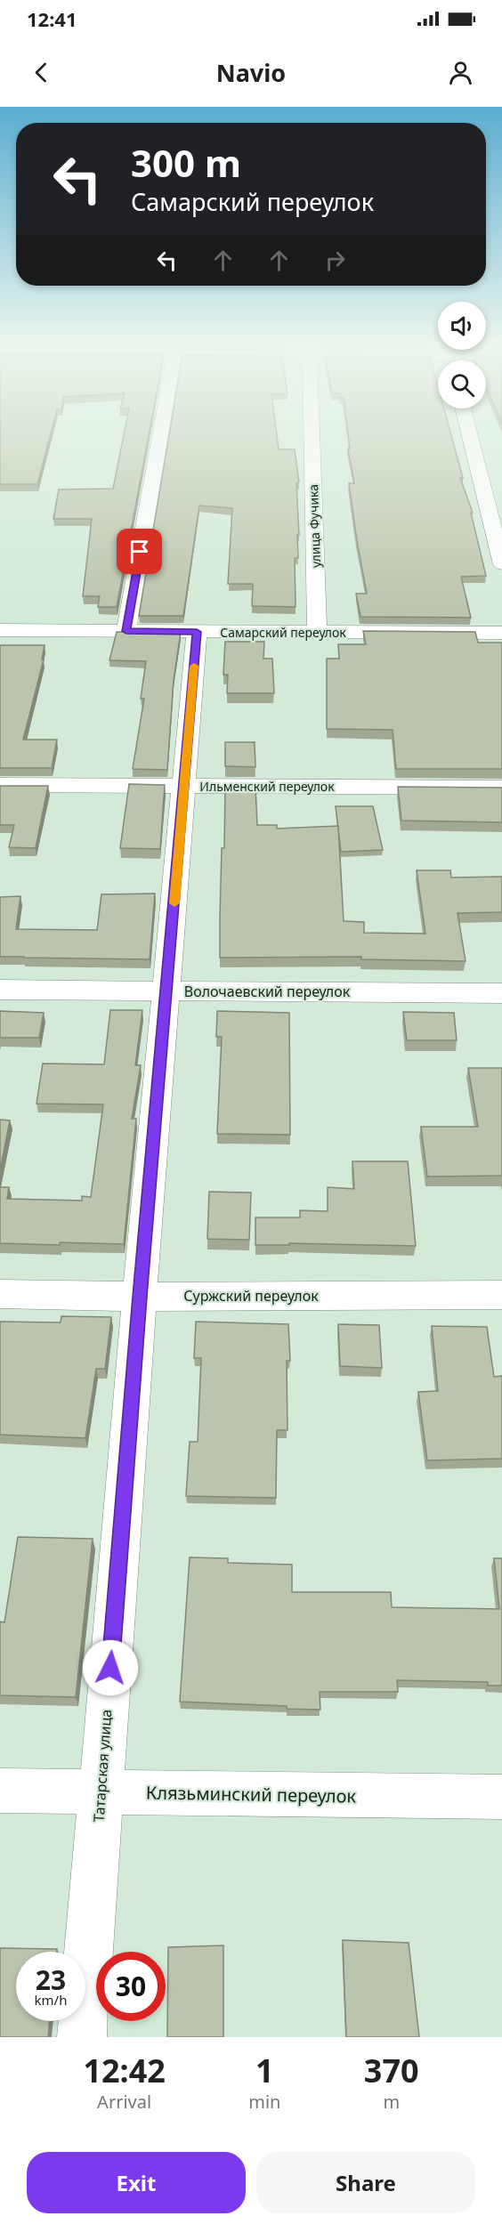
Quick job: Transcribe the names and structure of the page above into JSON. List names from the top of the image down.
{
  "streets": {
    "street": [
      "улица Фучика",
      "Самарский переулок",
      "Ильменский переулок",
      "Волочаевский переулок",
      "Суржский переулок",
      "Татарская улица",
      "Клязьминский переулок"
    ]
  },
  "crossings": [
    ["улица Фучика", "Самарский переулок"],
    ["Самарский переулок", "Татарская улица"],
    ["Ильменский переулок", "Татарская улица"],
    ["Волочаевский переулок", "Татарская улица"],
    ["Суржский переулок", "Татарская улица"],
    ["Татарская улица", "Клязьминский переулок"]
  ],
  "page": {
    "status": "12:41",
    "header": "Navio",
    "turn": ["300 m", "Самарский переулок"],
    "speed": "23 km/h",
    "limit": "30",
    "eta": [
      "12:42",
      "Arrival",
      "1",
      "min",
      "370",
      "m"
    ],
    "buttons": ["Exit", "Share"]
  }
}
